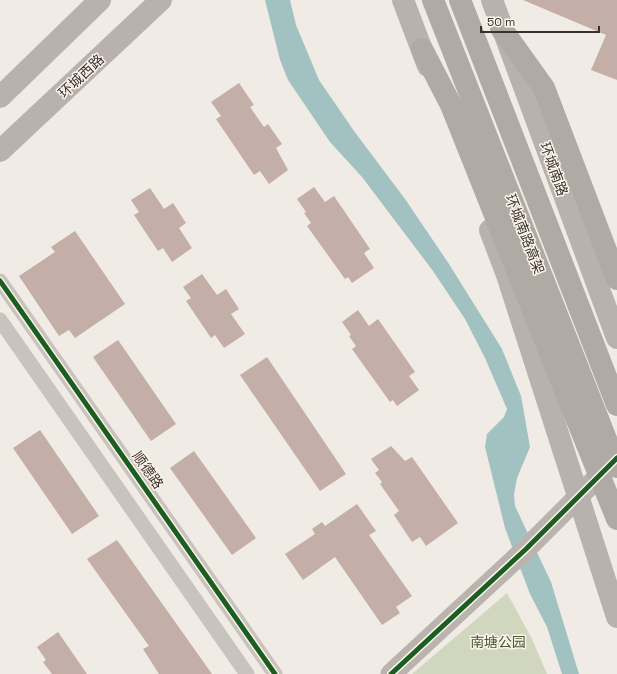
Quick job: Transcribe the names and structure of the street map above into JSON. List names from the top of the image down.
{
  "streets": {
    "highway": ["环城南路高架"],
    "main road": ["环城西路", "环城南路"],
    "street": ["顺德路"]
  },
  "parks": ["南塘公园"],
  "scale_bar": "50 m"
}
